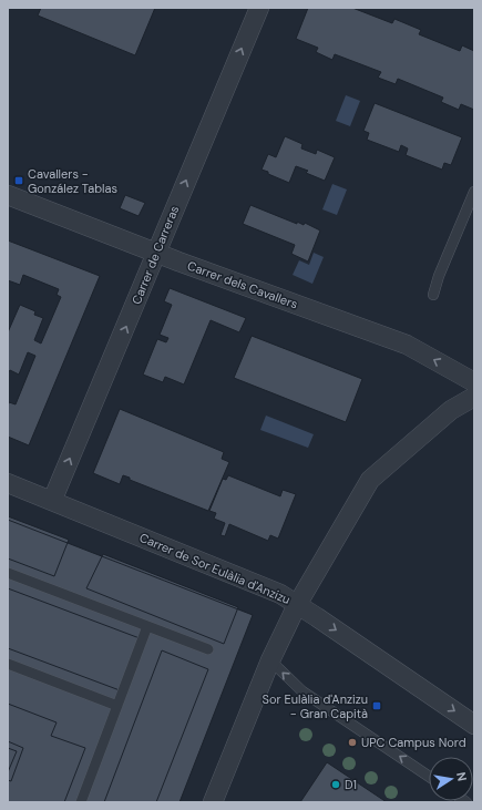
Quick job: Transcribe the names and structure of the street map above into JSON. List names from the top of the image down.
{
  "streets": {
    "street": ["Carrer de Carreras", "Carrer dels Cavallers", "Carrer de Sor Eulàlia d'Anzizu"]
  },
  "crossings": [
    ["Carrer de Carreras", "Carrer dels Cavallers"],
    ["Carrer de Carreras", "Carrer de Sor Eulàlia d'Anzizu"]
  ],
  "one_way": ["Carrer de Carreras", "Carrer dels Cavallers", "Carrer de Sor Eulàlia d'Anzizu"],
  "places": {
    "transit": ["Cavallers - González Tablas", "Sor Eulàlia d'Anzizu - Gran Capità"],
    "other": ["UPC Campus Nord", "D1"]
  },
  "north": "right"
}
